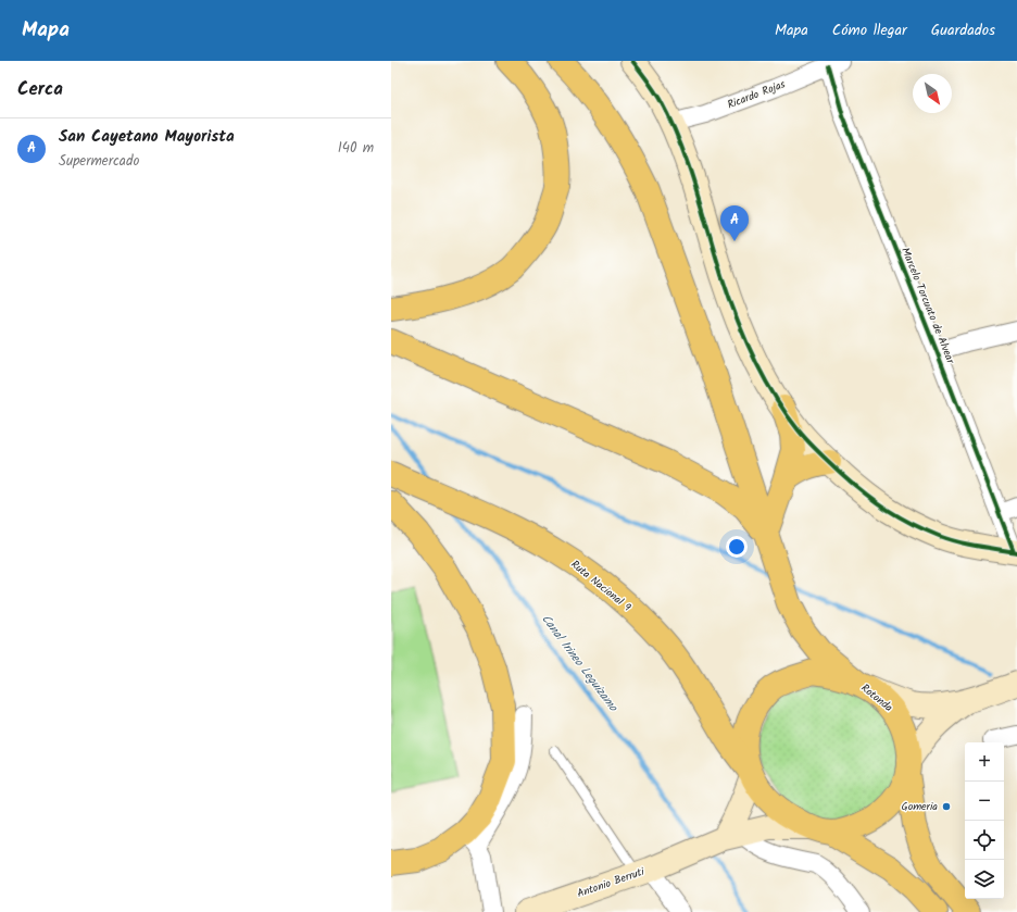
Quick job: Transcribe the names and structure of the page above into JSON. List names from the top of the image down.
{
  "streets": {
    "main road": ["Ruta Nacional 9", "Rotonda"],
    "street": ["Ricardo Rojas", "Marcelo Torcuato de Alvear", "Antonio Berruti"]
  },
  "crossings": [
    ["Ricardo Rojas", "Marcelo Torcuato de Alvear"],
    ["Ruta Nacional 9", "Rotonda"],
    ["Rotonda", "Antonio Berruti"]
  ],
  "water": ["Canal Irineo Leguizamo"],
  "places": ["Gomeria"],
  "north": "bottom right",
  "page": {
    "header": "Mapa",
    "nav": ["Mapa", "Cómo llegar", "Guardados"],
    "heading": "Cerca",
    "list": [
      {
        "mark": "A",
        "name": "San Cayetano Mayorista",
        "note": "Supermercado",
        "value": "140 m"
      }
    ],
    "pins": "A",
    "map_buttons": ["+", "−"]
  }
}
